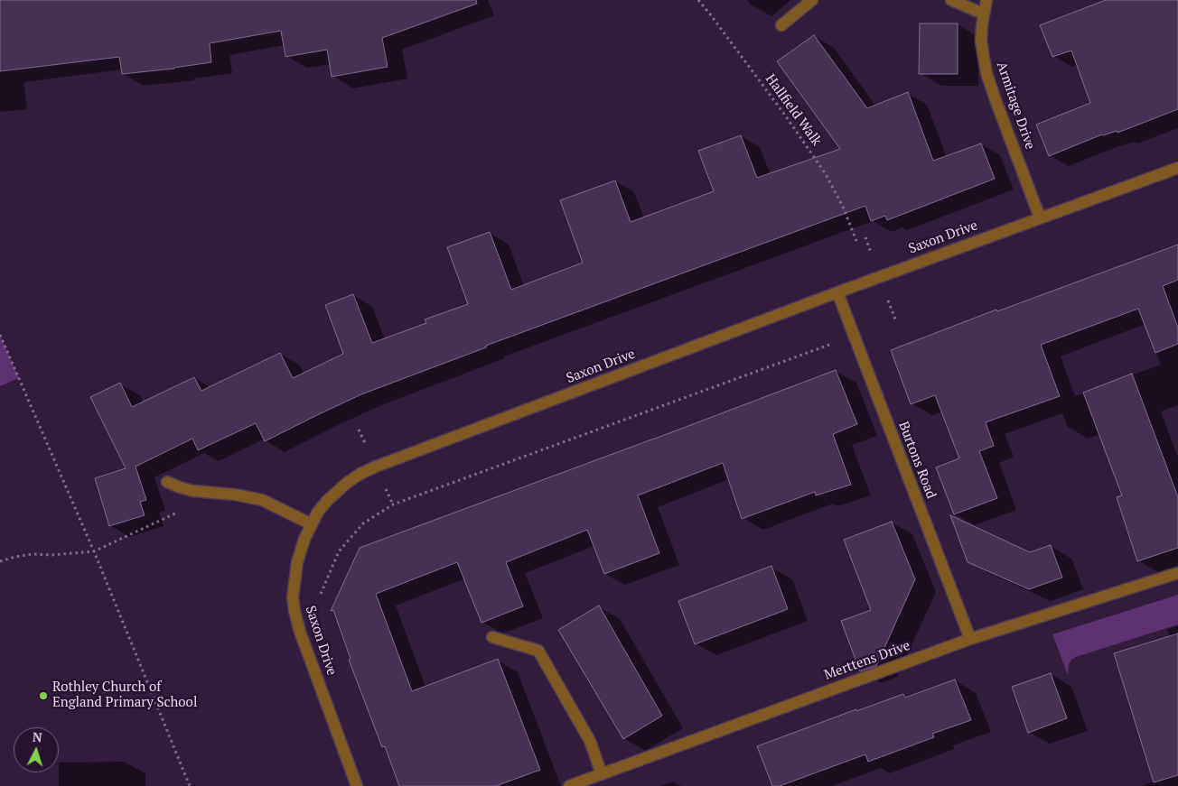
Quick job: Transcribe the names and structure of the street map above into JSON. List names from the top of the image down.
{
  "streets": {
    "street": [
      "Armitage Drive",
      "Saxon Drive",
      "Burtons Road",
      "Merttens Drive"
    ],
    "path": ["Hallfield Walk"]
  },
  "crossings": [
    ["Armitage Drive", "Saxon Drive"],
    ["Saxon Drive", "Burtons Road"],
    ["Burtons Road", "Merttens Drive"]
  ],
  "places": ["Rothley Church of England Primary School"],
  "north": "top"
}
